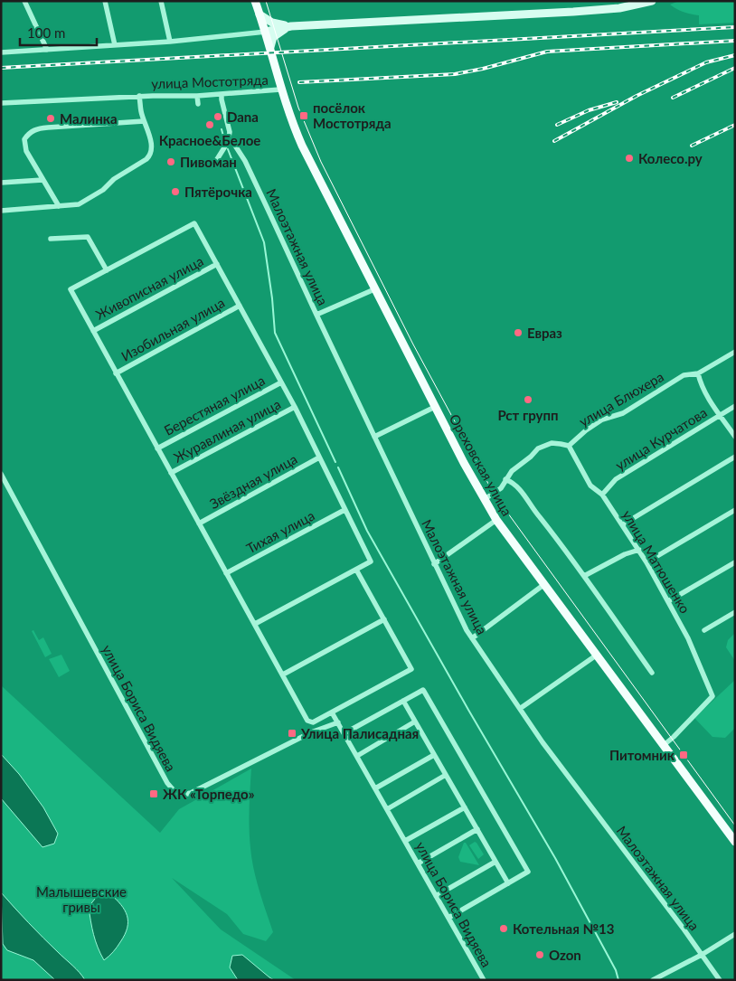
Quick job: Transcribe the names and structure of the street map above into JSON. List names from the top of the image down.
{
  "streets": {
    "main road": ["Ореховская улица"],
    "street": [
      "улица Мостотряда",
      "Малоэтажная улица",
      "Живописная улица",
      "Изобильная улица",
      "улица Блюхера",
      "Берестяная улица",
      "Журавлиная улица",
      "улица Курчатова",
      "Звёздная улица",
      "Тихая улица",
      "улица Матюшенко",
      "улица Бориса Видяева"
    ]
  },
  "crossings": [
    ["улица Мостотряда", "Ореховская улица"],
    ["улица Блюхера", "улица Матюшенко"],
    ["улица Курчатова", "улица Матюшенко"],
    ["Ореховская улица", "улица Матюшенко"]
  ],
  "parks": ["Малышевские гривы"],
  "places": {
    "transit": [
      "посёлок Мостотряда",
      "Улица Палисадная",
      "Питомник",
      "ЖК «Торпедо»"
    ],
    "other": [
      "Dana",
      "Малинка",
      "Красное&Белое",
      "Колесо.ру",
      "Пивоман",
      "Пятёрочка",
      "Евраз",
      "Рст групп",
      "Котельная №13",
      "Ozon"
    ]
  },
  "scale_bar": "100 m"
}
